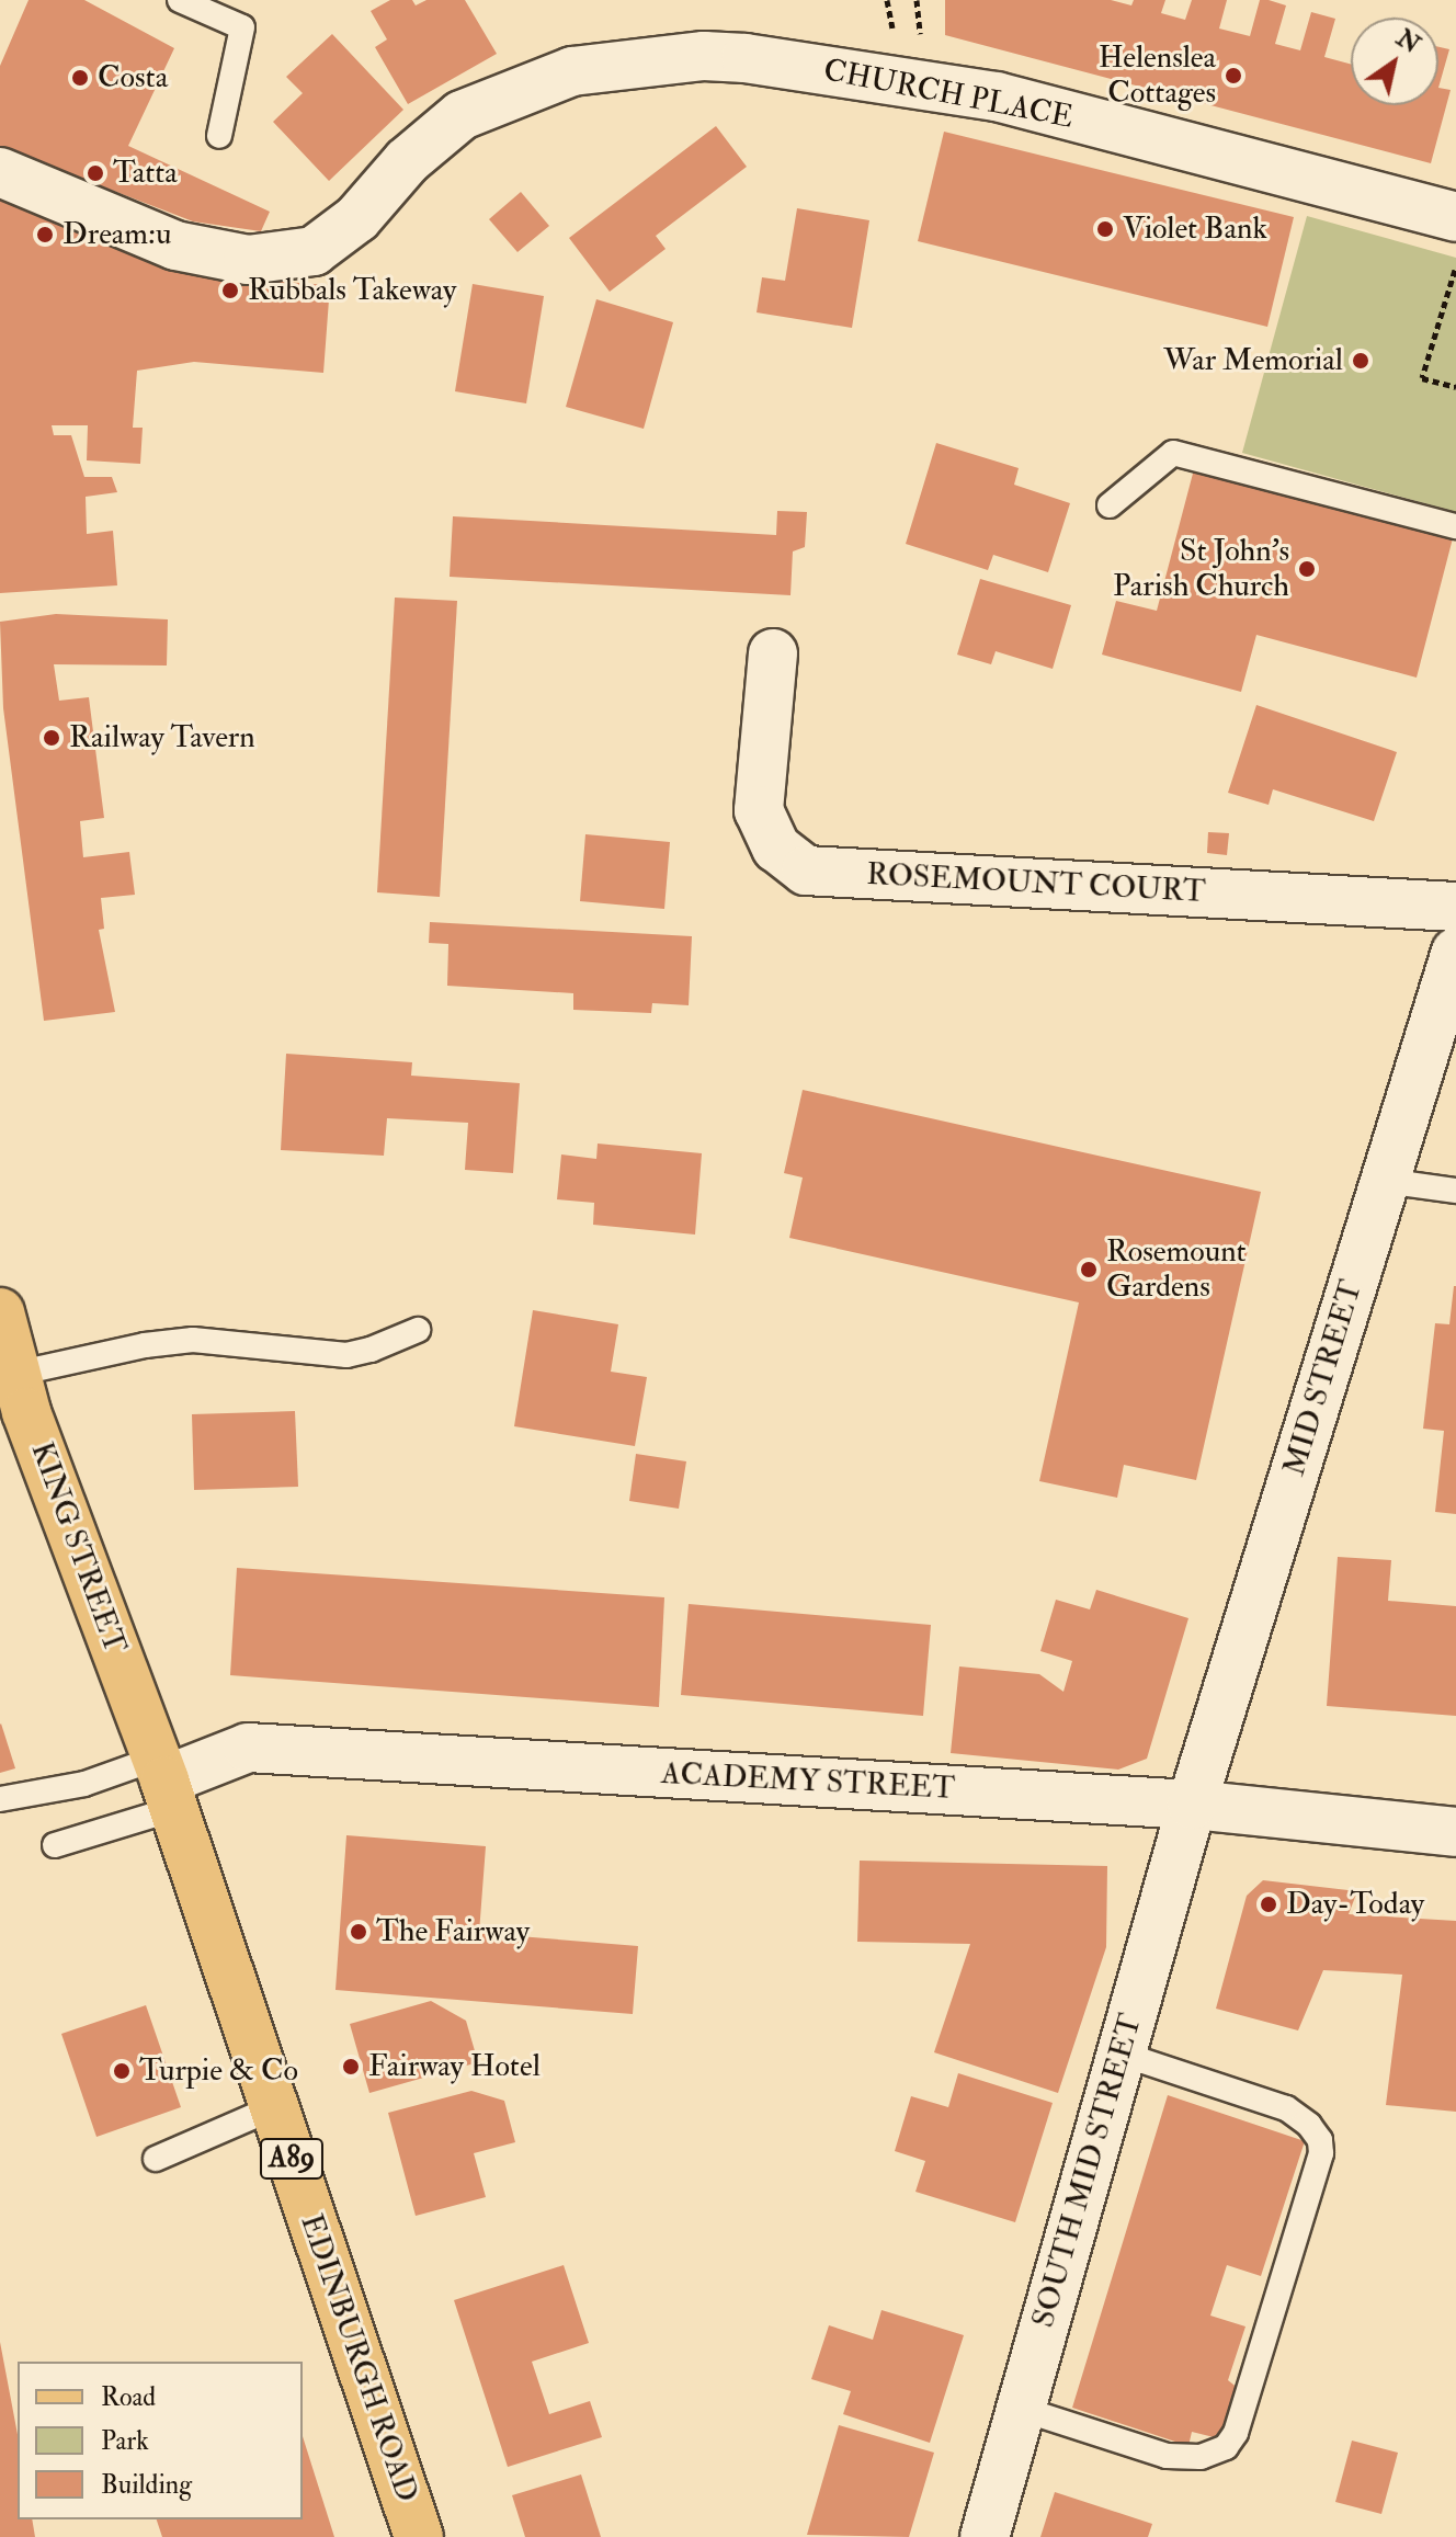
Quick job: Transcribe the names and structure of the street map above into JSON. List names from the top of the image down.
{
  "streets": {
    "main road": ["KING STREET", "A89", "EDINBURGH ROAD"],
    "street": [
      "CHURCH PLACE",
      "ROSEMOUNT COURT",
      "MID STREET",
      "ACADEMY STREET",
      "SOUTH MID STREET"
    ]
  },
  "crossings": [
    ["MID STREET", "ACADEMY STREET"],
    ["MID STREET", "SOUTH MID STREET"],
    ["KING STREET", "ACADEMY STREET"],
    ["KING STREET", "EDINBURGH ROAD"],
    ["ACADEMY STREET", "SOUTH MID STREET"],
    ["ACADEMY STREET", "EDINBURGH ROAD"]
  ],
  "places": [
    "Helenslea Cottages",
    "Costa",
    "Tatta",
    "Violet Bank",
    "Dream:u",
    "Rubbals Takeway",
    "War Memorial",
    "St John's Parish Church",
    "Railway Tavern",
    "Rosemount Gardens",
    "Day-Today",
    "The Fairway",
    "Fairway Hotel",
    "Turpie & Co"
  ],
  "legend": ["Road", "Park", "Building"],
  "north": "top right"
}
